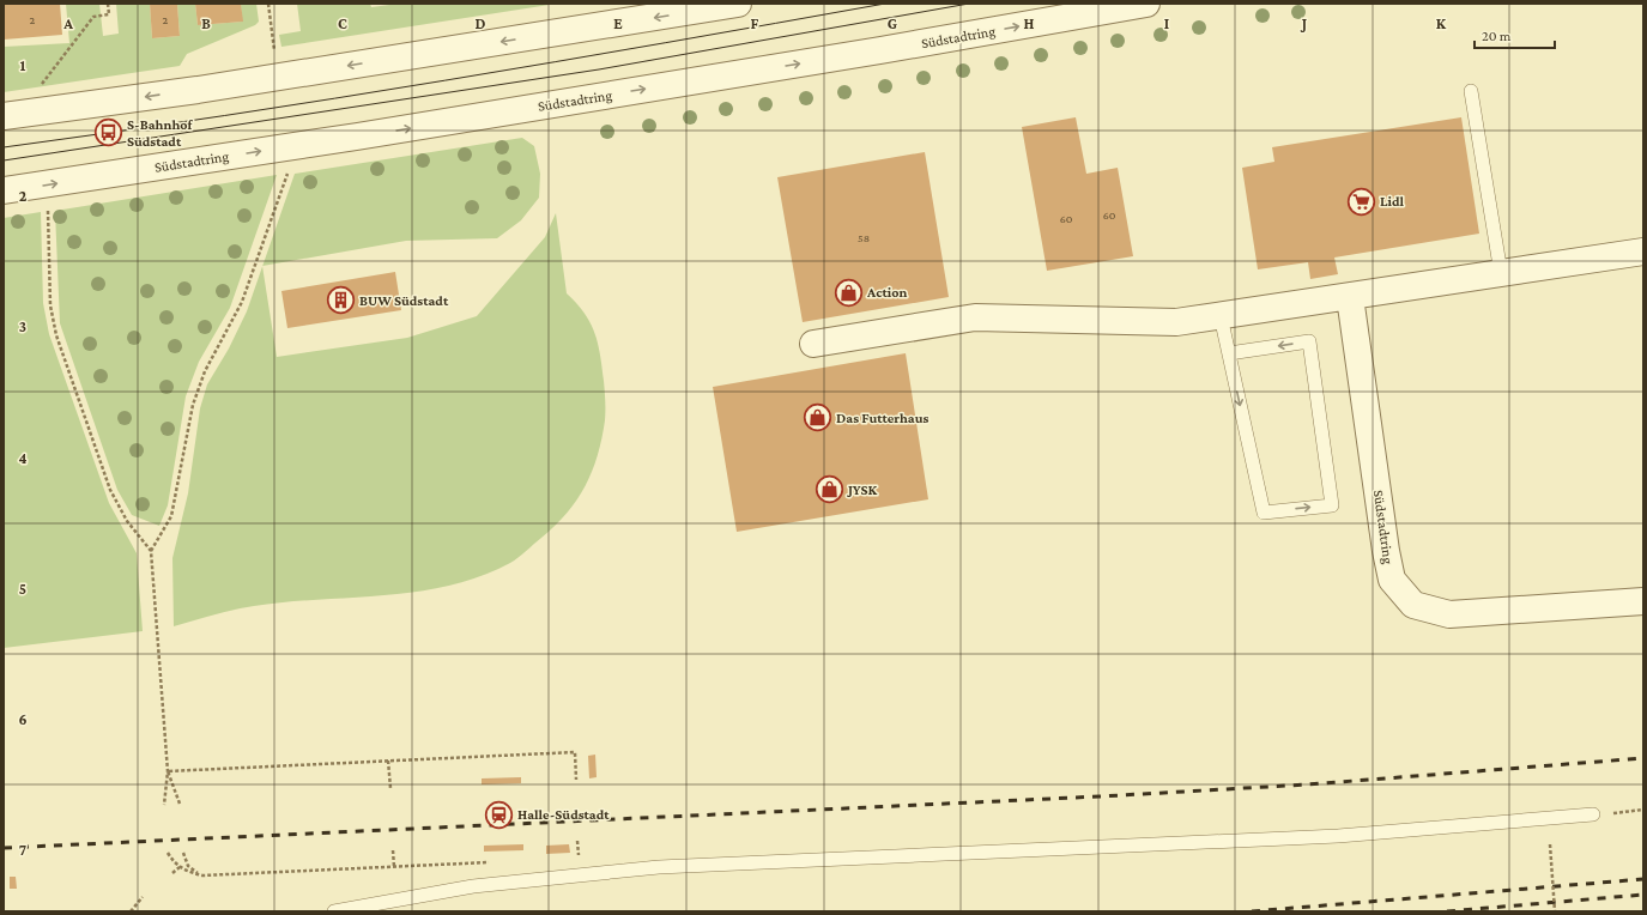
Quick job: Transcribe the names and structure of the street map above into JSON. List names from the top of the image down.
{
  "streets": {
    "street": ["Südstadtring"]
  },
  "places": {
    "bus stop": ["S-Bahnhof Südstadt"],
    "supermarket": ["Lidl"],
    "shop": ["Action", "Das Futterhaus", "JYSK"],
    "building": ["BUW Südstadt"],
    "station": ["Halle-Südstadt"]
  },
  "house_numbers": [
    "2",
    "2",
    "60",
    "60",
    "58"
  ],
  "scale_bar": "20 m",
  "grid": {
    "columns": [
      "A",
      "B",
      "C",
      "D",
      "E",
      "F",
      "G",
      "H",
      "I",
      "J",
      "K"
    ],
    "rows": [
      "1",
      "2",
      "3",
      "4",
      "5",
      "6",
      "7"
    ]
  }
}
